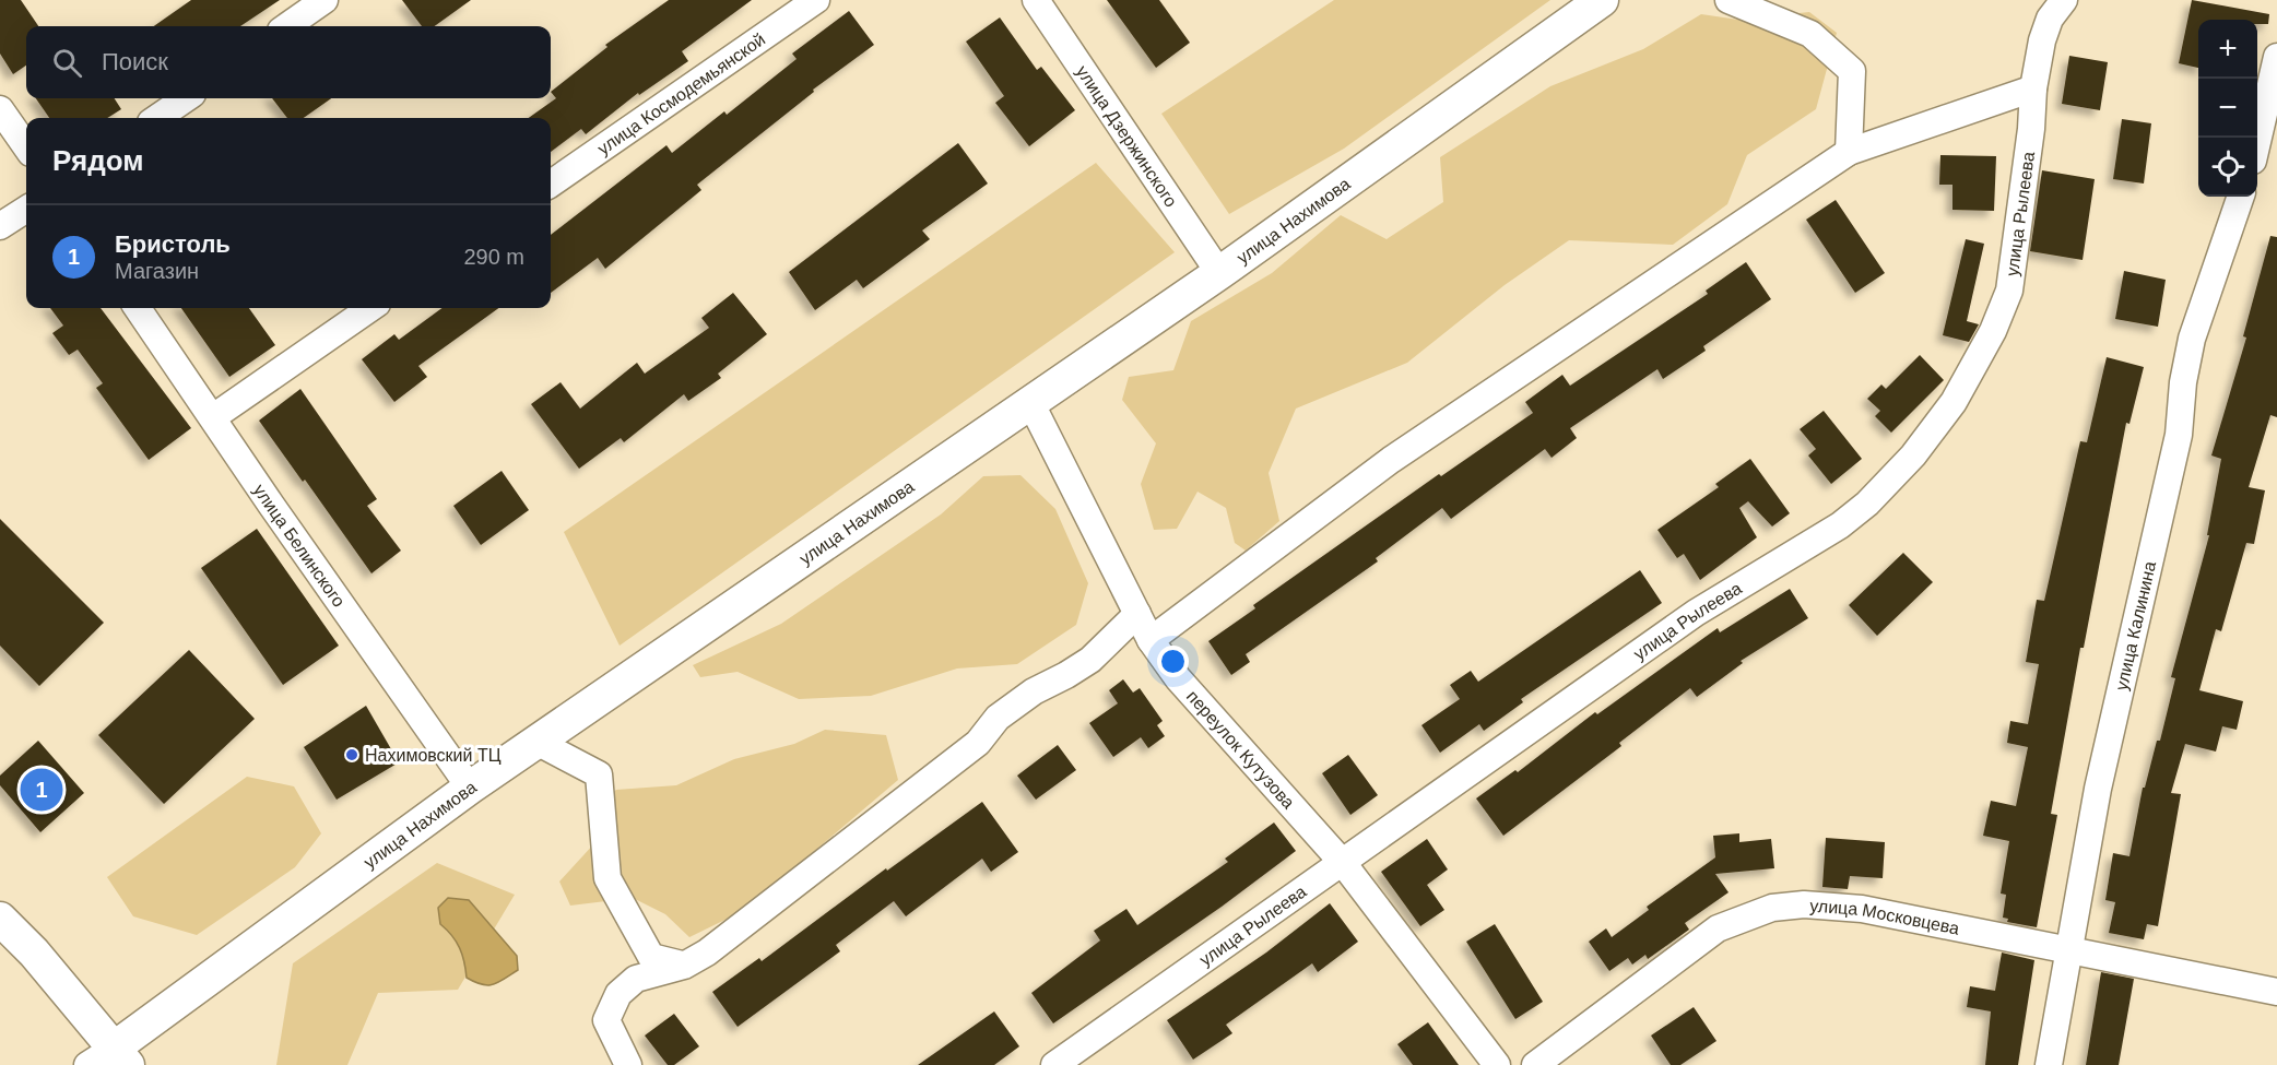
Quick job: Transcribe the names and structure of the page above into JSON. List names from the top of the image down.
{
  "streets": {
    "main road": ["улица Нахимова"],
    "street": [
      "улица Космодемьянской",
      "улица Дзержинского",
      "улица Рылеева",
      "улица Белинского",
      "улица Калинина",
      "переулок Кутузова",
      "улица Московцева"
    ]
  },
  "crossings": [
    ["улица Дзержинского", "улица Нахимова"],
    ["улица Рылеева", "переулок Кутузова"],
    ["улица Нахимова", "улица Белинского"],
    ["улица Нахимова", "переулок Кутузова"],
    ["улица Калинина", "улица Московцева"]
  ],
  "places": ["Нахимовский ТЦ"],
  "page": {
    "map_buttons": ["+", "−"],
    "search": "Поиск",
    "heading": "Рядом",
    "list": [
      {
        "mark": "1",
        "name": "Бристоль",
        "note": "Магазин",
        "value": "290 m"
      }
    ],
    "pins": "1"
  }
}
